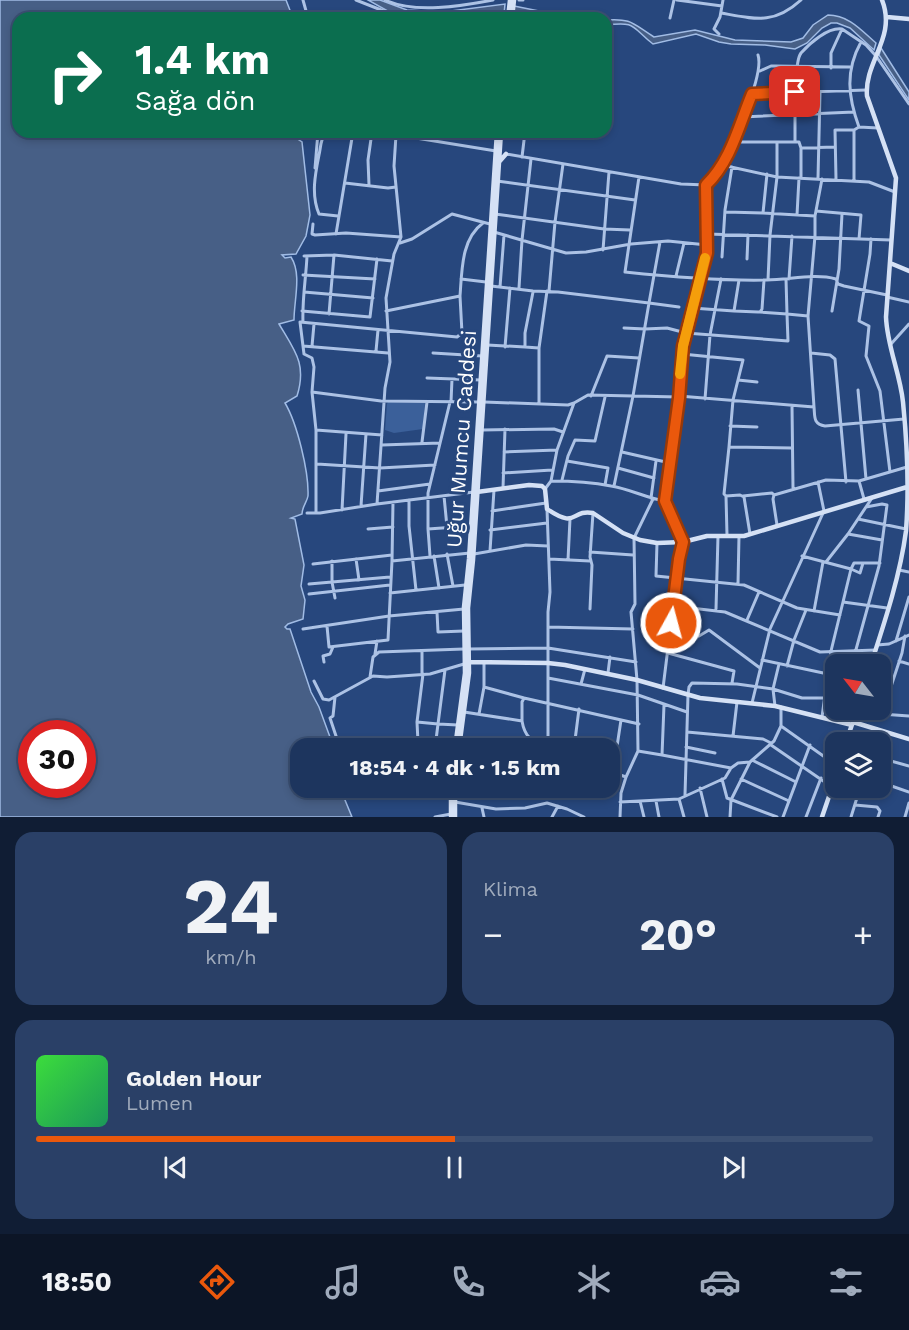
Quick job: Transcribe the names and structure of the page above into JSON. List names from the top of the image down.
{
  "streets": {
    "street": ["Uğur Mumcu Caddesi"]
  },
  "north": "top left",
  "page": {
    "turn": ["1.4 km", "Sağa dön"],
    "limit": "30",
    "trip": "18:54 · 4 dk · 1.5 km",
    "tile": [
      ["24", "km/h"],
      "Klima"
    ],
    "heat": ["−", "20°", "+"],
    "song": ["Golden Hour", "Lumen"],
    "tabs": "18:50"
  }
}
